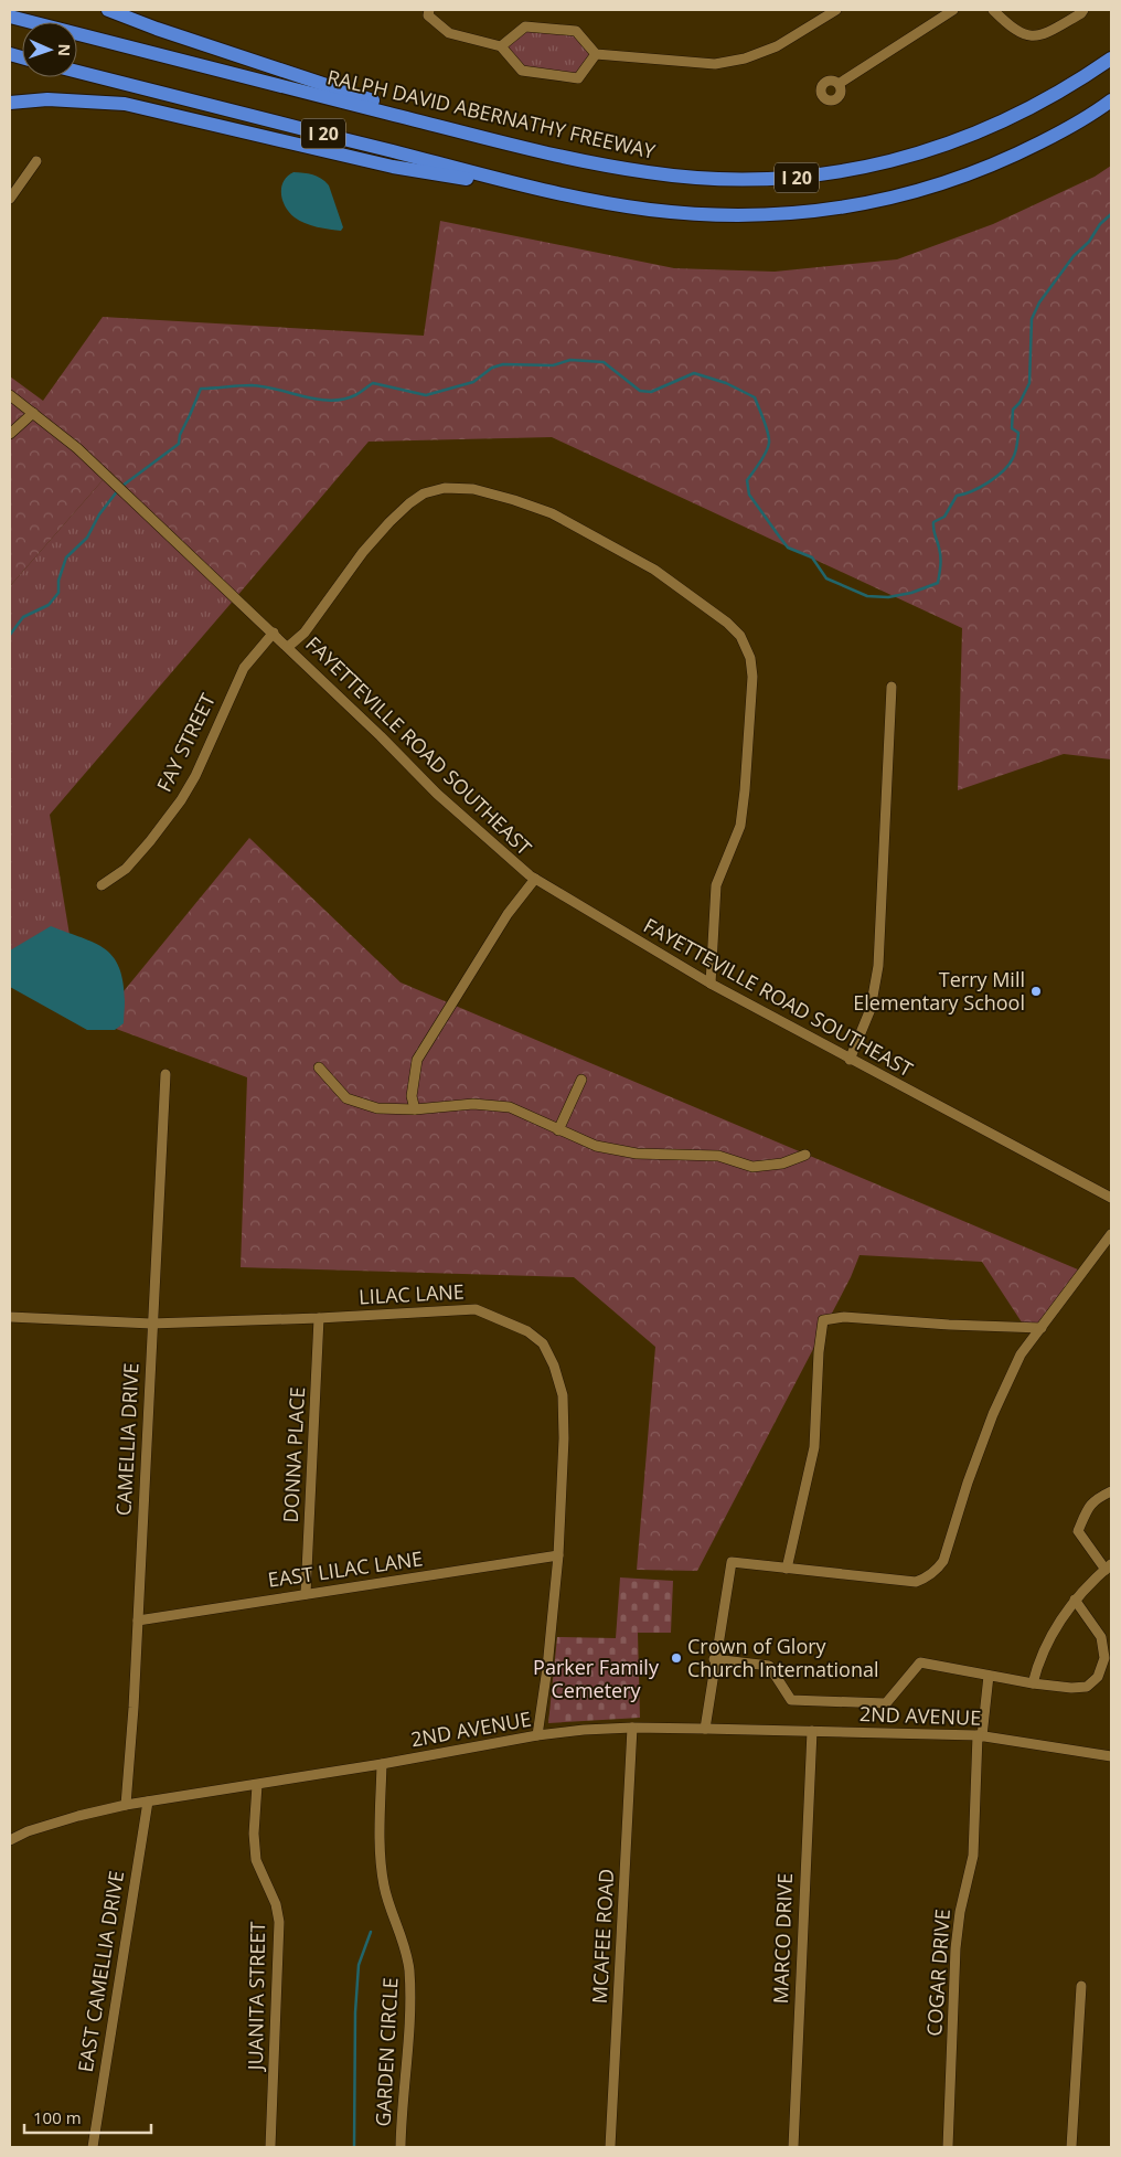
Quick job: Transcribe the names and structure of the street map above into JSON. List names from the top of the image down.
{
  "streets": {
    "highway": ["RALPH DAVID ABERNATHY FREEWAY", "I 20"],
    "street": [
      "FAY STREET",
      "FAYETTEVILLE ROAD SOUTHEAST",
      "LILAC LANE",
      "CAMELLIA DRIVE",
      "DONNA PLACE",
      "EAST LILAC LANE",
      "2ND AVENUE",
      "MCAFEE ROAD",
      "MARCO DRIVE",
      "EAST CAMELLIA DRIVE",
      "COGAR DRIVE",
      "JUANITA STREET",
      "GARDEN CIRCLE"
    ]
  },
  "crossings": [
    ["FAY STREET", "FAYETTEVILLE ROAD SOUTHEAST"],
    ["LILAC LANE", "CAMELLIA DRIVE"],
    ["LILAC LANE", "DONNA PLACE"],
    ["LILAC LANE", "EAST LILAC LANE"],
    ["LILAC LANE", "2ND AVENUE"],
    ["CAMELLIA DRIVE", "EAST LILAC LANE"],
    ["CAMELLIA DRIVE", "2ND AVENUE"],
    ["DONNA PLACE", "EAST LILAC LANE"],
    ["2ND AVENUE", "MCAFEE ROAD"],
    ["2ND AVENUE", "MARCO DRIVE"],
    ["2ND AVENUE", "EAST CAMELLIA DRIVE"],
    ["2ND AVENUE", "COGAR DRIVE"],
    ["2ND AVENUE", "JUANITA STREET"],
    ["2ND AVENUE", "GARDEN CIRCLE"]
  ],
  "parks": ["Parker Family Cemetery"],
  "places": ["Terry Mill Elementary School", "Crown of Glory Church International"],
  "scale_bar": "100 m",
  "north": "right"
}
